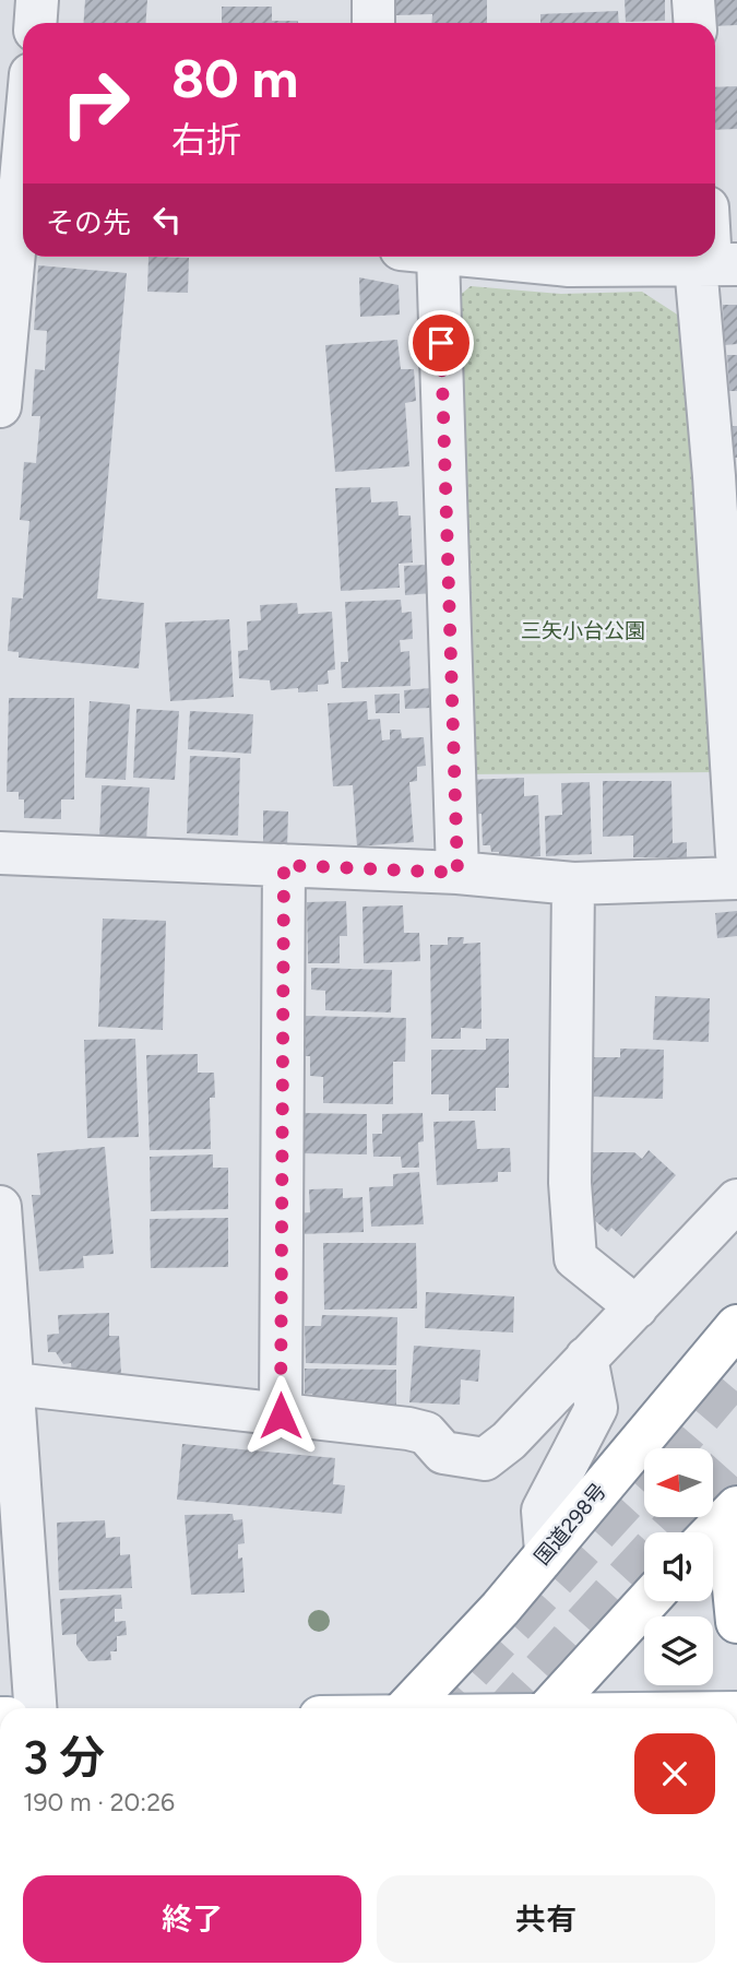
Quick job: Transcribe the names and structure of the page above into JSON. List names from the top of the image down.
{
  "streets": {
    "main road": ["国道298号"]
  },
  "parks": ["三矢小台公園"],
  "north": "left",
  "page": {
    "turn": ["80 m", "右折"],
    "then": "その先",
    "heading": ["3 分", "190 m · 20:26"],
    "buttons": ["終了", "共有"]
  }
}
